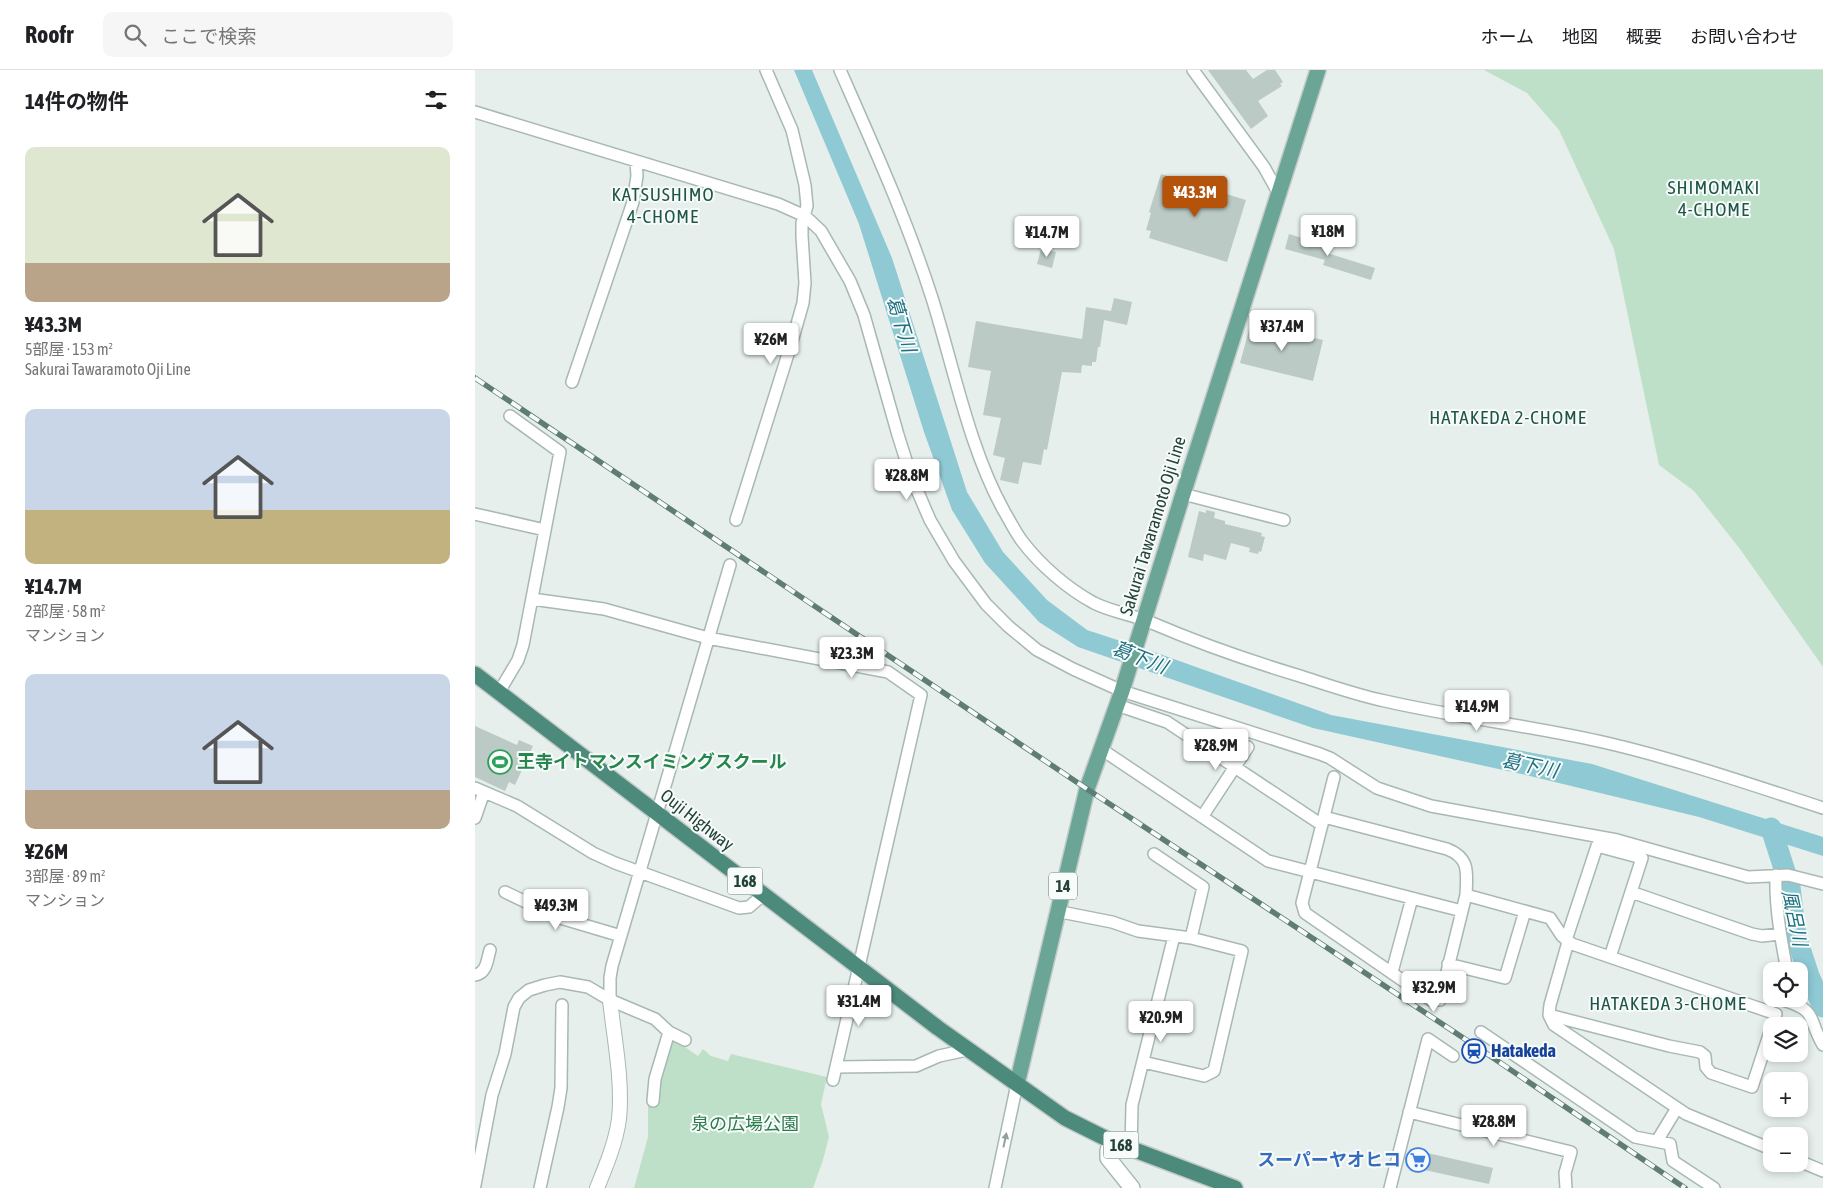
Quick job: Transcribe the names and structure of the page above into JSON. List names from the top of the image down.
{
  "streets": {
    "highway": ["Ouji Highway", "168"],
    "main road": ["Sakurai Tawaramoto Oji Line", "14"]
  },
  "crossings": [
    ["Sakurai Tawaramoto Oji Line", "Ouji Highway"],
    ["Sakurai Tawaramoto Oji Line", "168"],
    ["Ouji Highway", "168"]
  ],
  "districts": [
    "SHIMOMAKI 4-CHOME",
    "KATSUSHIMO 4-CHOME",
    "HATAKEDA 2-CHOME",
    "HATAKEDA 3-CHOME"
  ],
  "water": ["葛下川", "風呂川"],
  "parks": ["泉の広場公園"],
  "places": {
    "sports": ["王寺イトマンスイミングスクール"],
    "station": ["Hatakeda"],
    "supermarket": ["スーパーヤオヒコ"]
  },
  "page": {
    "header": "Roofr",
    "search": "ここで検索",
    "nav": [
      "ホーム",
      "地図",
      "概要",
      "お問い合わせ"
    ],
    "heading": "14件の物件",
    "list": [
      {
        "name": "¥43.3M",
        "note": "5部屋 · 153 m² · Sakurai Tawaramoto Oji Line"
      },
      {
        "name": "¥14.7M",
        "note": "2部屋 · 58 m² · マンション"
      },
      {
        "name": "¥26M",
        "note": "3部屋 · 89 m² · マンション"
      }
    ],
    "price": [
      "¥43.3M",
      "¥18M",
      "¥14.7M",
      "¥37.4M",
      "¥26M",
      "¥28.8M",
      "¥23.3M",
      "¥14.9M",
      "¥28.9M",
      "¥49.3M",
      "¥32.9M",
      "¥31.4M",
      "¥20.9M",
      "¥28.8M"
    ],
    "map_buttons": ["+", "−"]
  }
}
